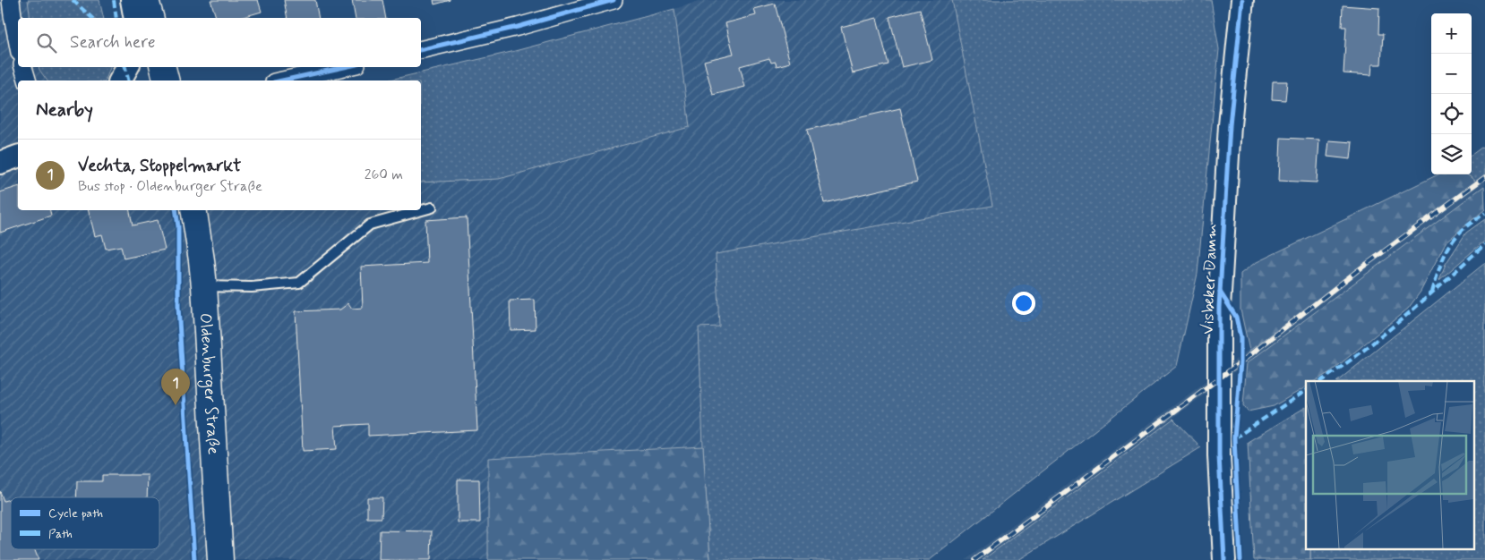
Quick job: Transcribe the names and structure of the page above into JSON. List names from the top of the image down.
{
  "streets": {
    "main road": ["Oldenburger Straße"],
    "street": ["Visbeker Damm"]
  },
  "legend": ["Cycle path", "Path"],
  "page": {
    "map_buttons": ["+", "−"],
    "search": "Search here",
    "heading": "Nearby",
    "list": [
      {
        "mark": "1",
        "name": "Vechta, Stoppelmarkt",
        "note": "Bus stop · Oldenburger Straße",
        "value": "260 m"
      }
    ],
    "pins": "1"
  }
}
